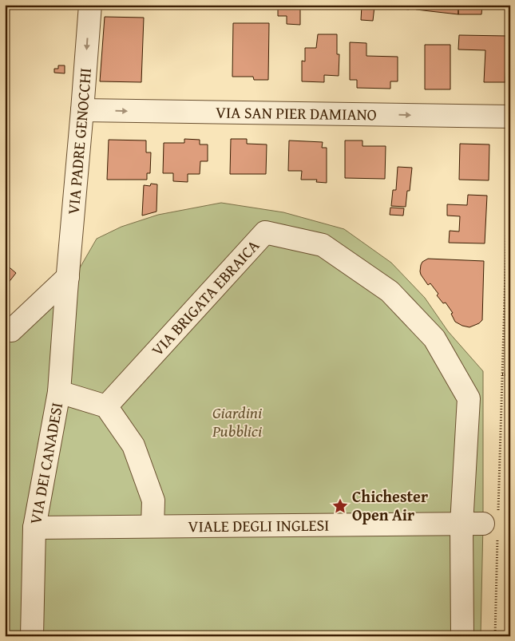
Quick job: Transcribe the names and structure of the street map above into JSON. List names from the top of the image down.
{
  "streets": {
    "street": [
      "VIA SAN PIER DAMIANO",
      "VIA PADRE GENOCCHI",
      "VIA BRIGATA EBRAICA",
      "VIA DEI CANADESI",
      "VIALE DEGLI INGLESI"
    ]
  },
  "crossings": [
    ["VIA SAN PIER DAMIANO", "VIA PADRE GENOCCHI"],
    ["VIA PADRE GENOCCHI", "VIA DEI CANADESI"],
    ["VIA BRIGATA EBRAICA", "VIALE DEGLI INGLESI"],
    ["VIA DEI CANADESI", "VIALE DEGLI INGLESI"]
  ],
  "one_way": ["VIA SAN PIER DAMIANO", "VIA PADRE GENOCCHI"],
  "parks": ["Giardini Pubblici"],
  "places": {
    "place": ["Chichester Open Air"]
  }
}
